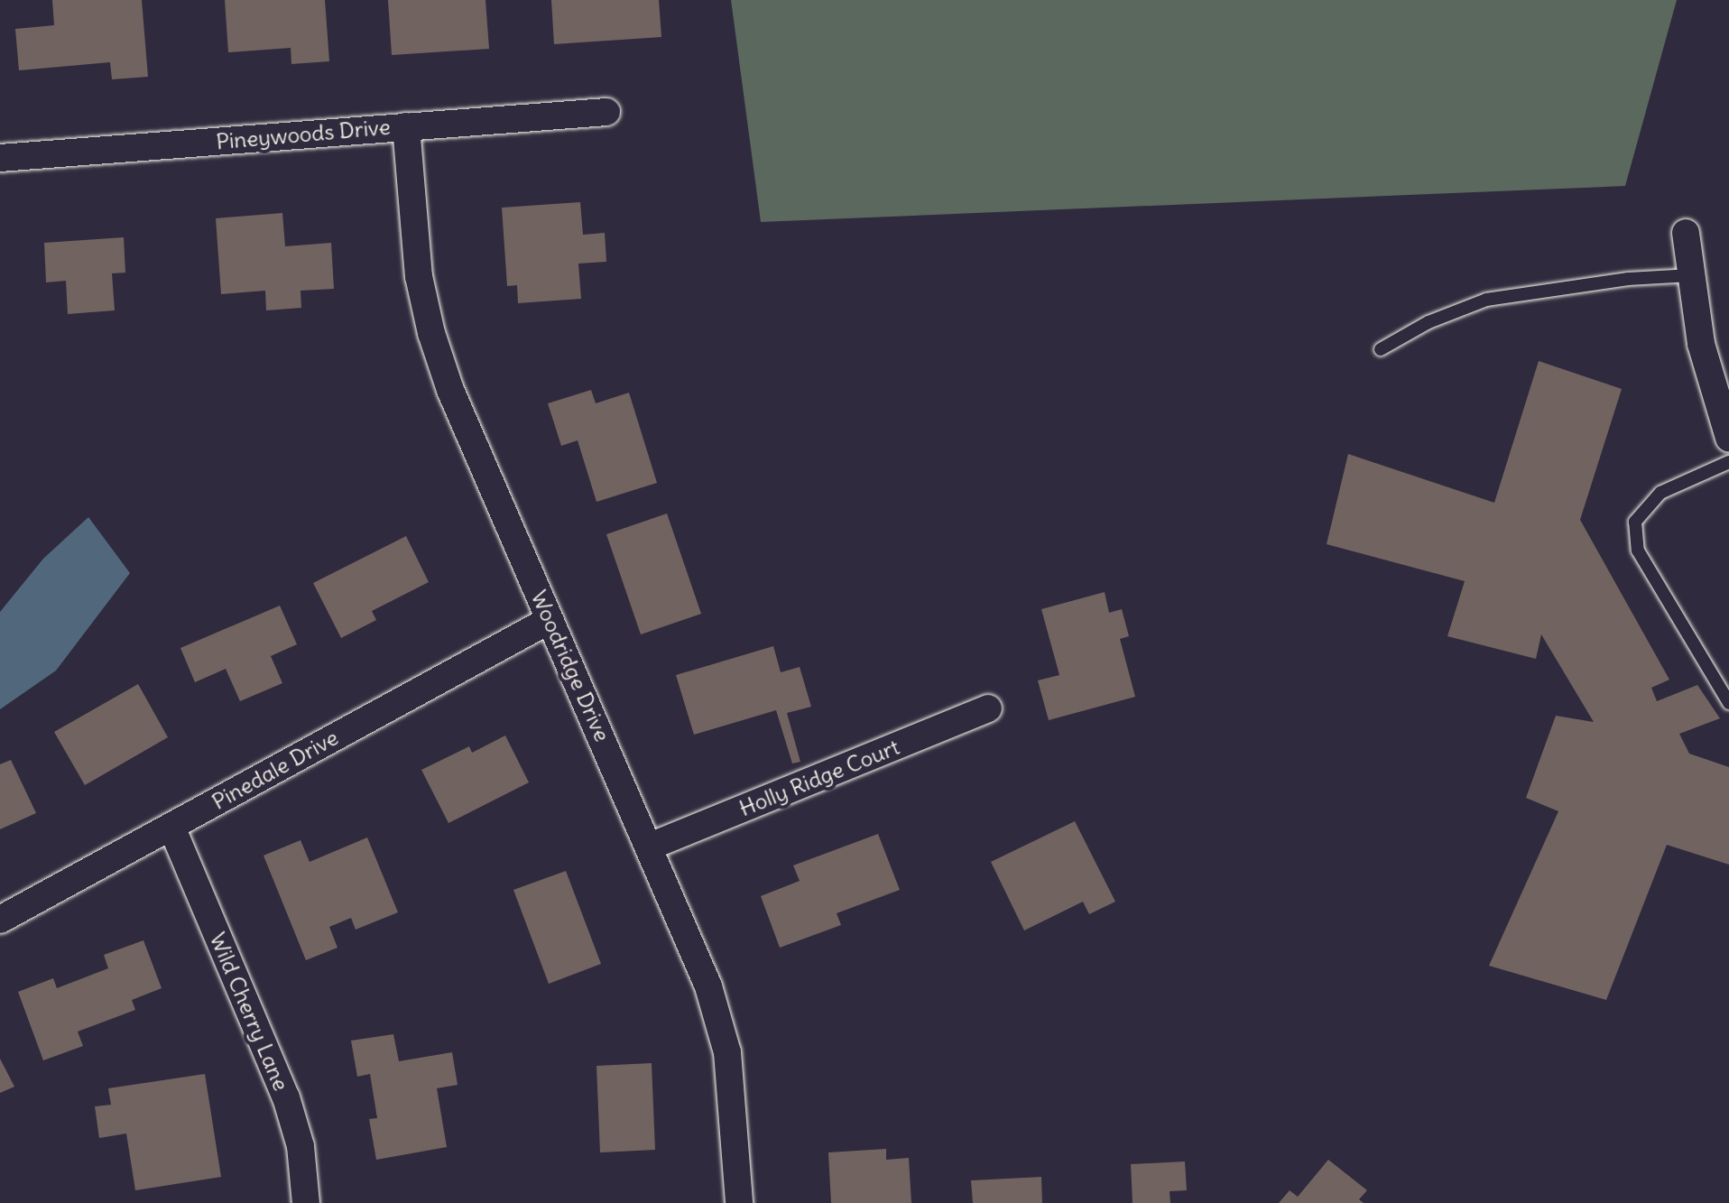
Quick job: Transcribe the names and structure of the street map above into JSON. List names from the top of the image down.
{
  "streets": {
    "street": [
      "Pineywoods Drive",
      "Woodridge Drive",
      "Pinedale Drive",
      "Holly Ridge Court",
      "Wild Cherry Lane"
    ]
  },
  "crossings": [
    ["Pineywoods Drive", "Woodridge Drive"],
    ["Woodridge Drive", "Pinedale Drive"],
    ["Woodridge Drive", "Holly Ridge Court"],
    ["Pinedale Drive", "Wild Cherry Lane"]
  ]
}
